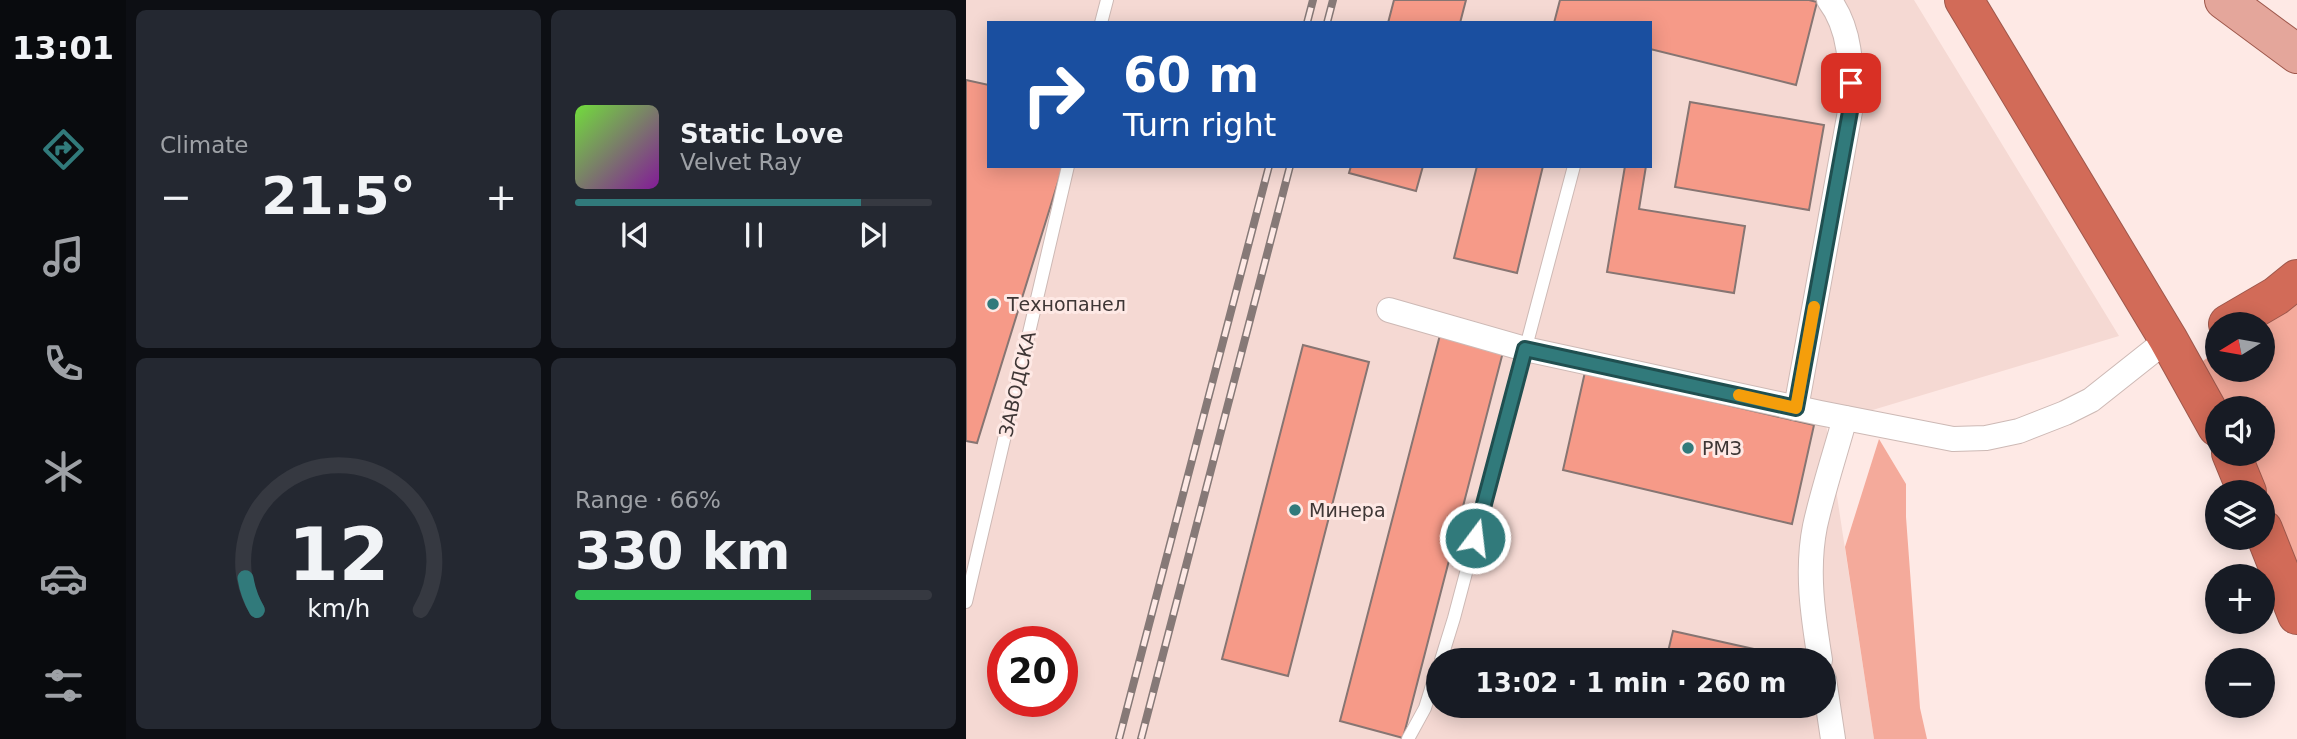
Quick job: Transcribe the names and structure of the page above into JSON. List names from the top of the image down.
{
  "streets": {
    "lane": ["ЗАВОДСКА"]
  },
  "places": ["Технопанел", "РМЗ", "Минера"],
  "north": "left",
  "page": {
    "tabs": "13:01",
    "tile": [
      "Climate",
      ["Range · 66%", "330 km"]
    ],
    "turn": ["60 m", "Turn right"],
    "song": ["Static Love", "Velvet Ray"],
    "heat": ["−", "21.5°", "+"],
    "map_buttons": ["+", "−"],
    "limit": "20",
    "trip": "13:02 · 1 min · 260 m",
    "gauge": ["12", "km/h"]
  }
}
